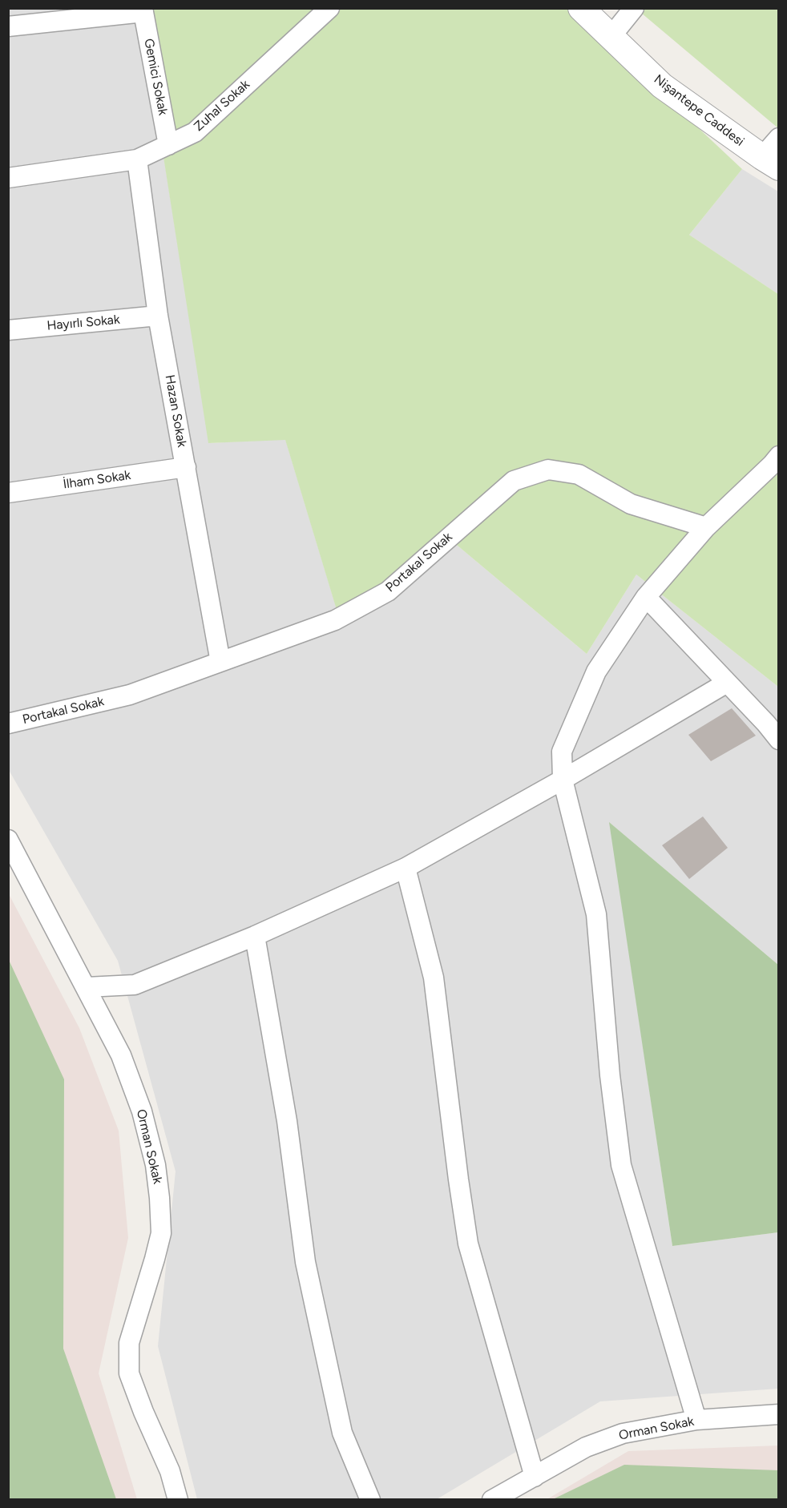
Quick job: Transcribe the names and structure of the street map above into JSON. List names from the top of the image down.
{
  "streets": {
    "street": [
      "Gemici Sokak",
      "Zuhal Sokak",
      "Nişantepe Caddesi",
      "Hayırlı Sokak",
      "Hazan Sokak",
      "İlham Sokak",
      "Portakal Sokak",
      "Orman Sokak"
    ]
  },
  "crossings": [
    ["Gemici Sokak", "Zuhal Sokak"],
    ["Zuhal Sokak", "Hazan Sokak"],
    ["Hayırlı Sokak", "Hazan Sokak"],
    ["Hazan Sokak", "İlham Sokak"],
    ["Hazan Sokak", "Portakal Sokak"]
  ]
}
